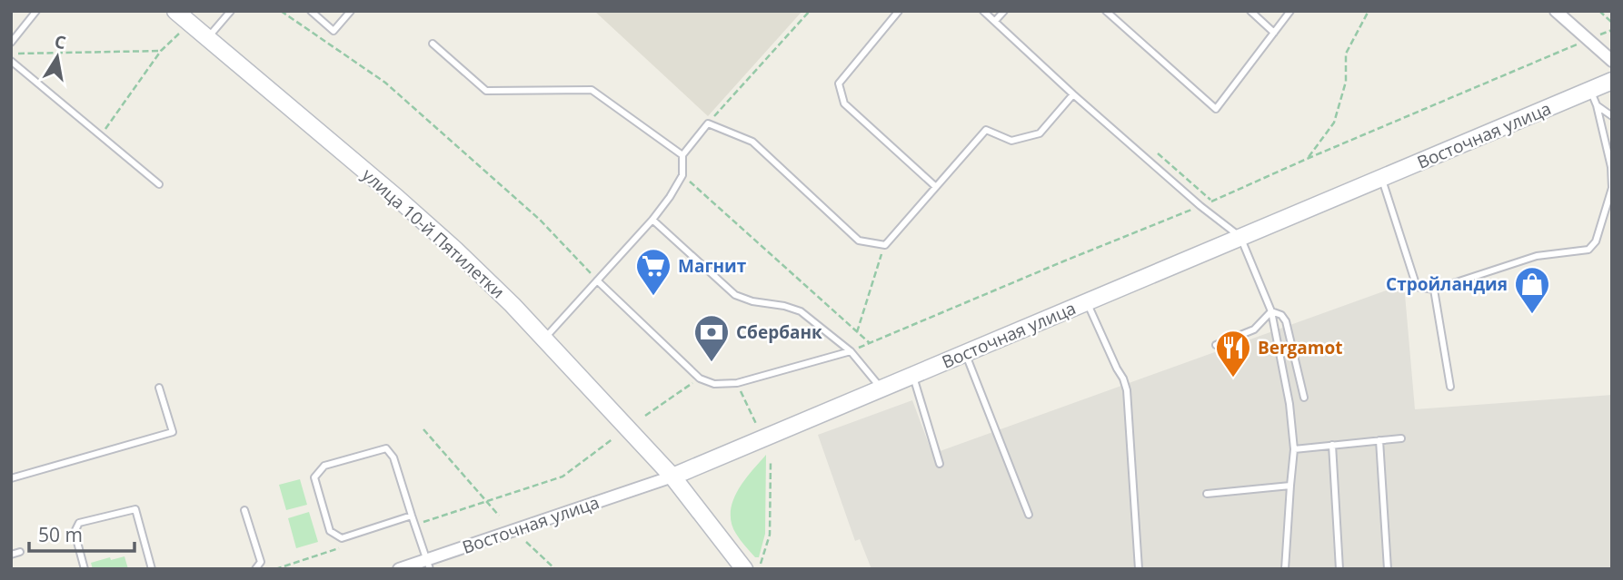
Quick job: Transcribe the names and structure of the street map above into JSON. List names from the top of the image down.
{
  "streets": {
    "main road": ["Восточная улица", "улица 10-й Пятилетки"]
  },
  "crossings": [
    ["Восточная улица", "улица 10-й Пятилетки"]
  ],
  "places": {
    "supermarket": ["Магнит"],
    "shop": ["Стройландия"],
    "bank": ["Сбербанк"],
    "restaurant": ["Bergamot"]
  },
  "scale_bar": "50 m",
  "north": "top"
}
